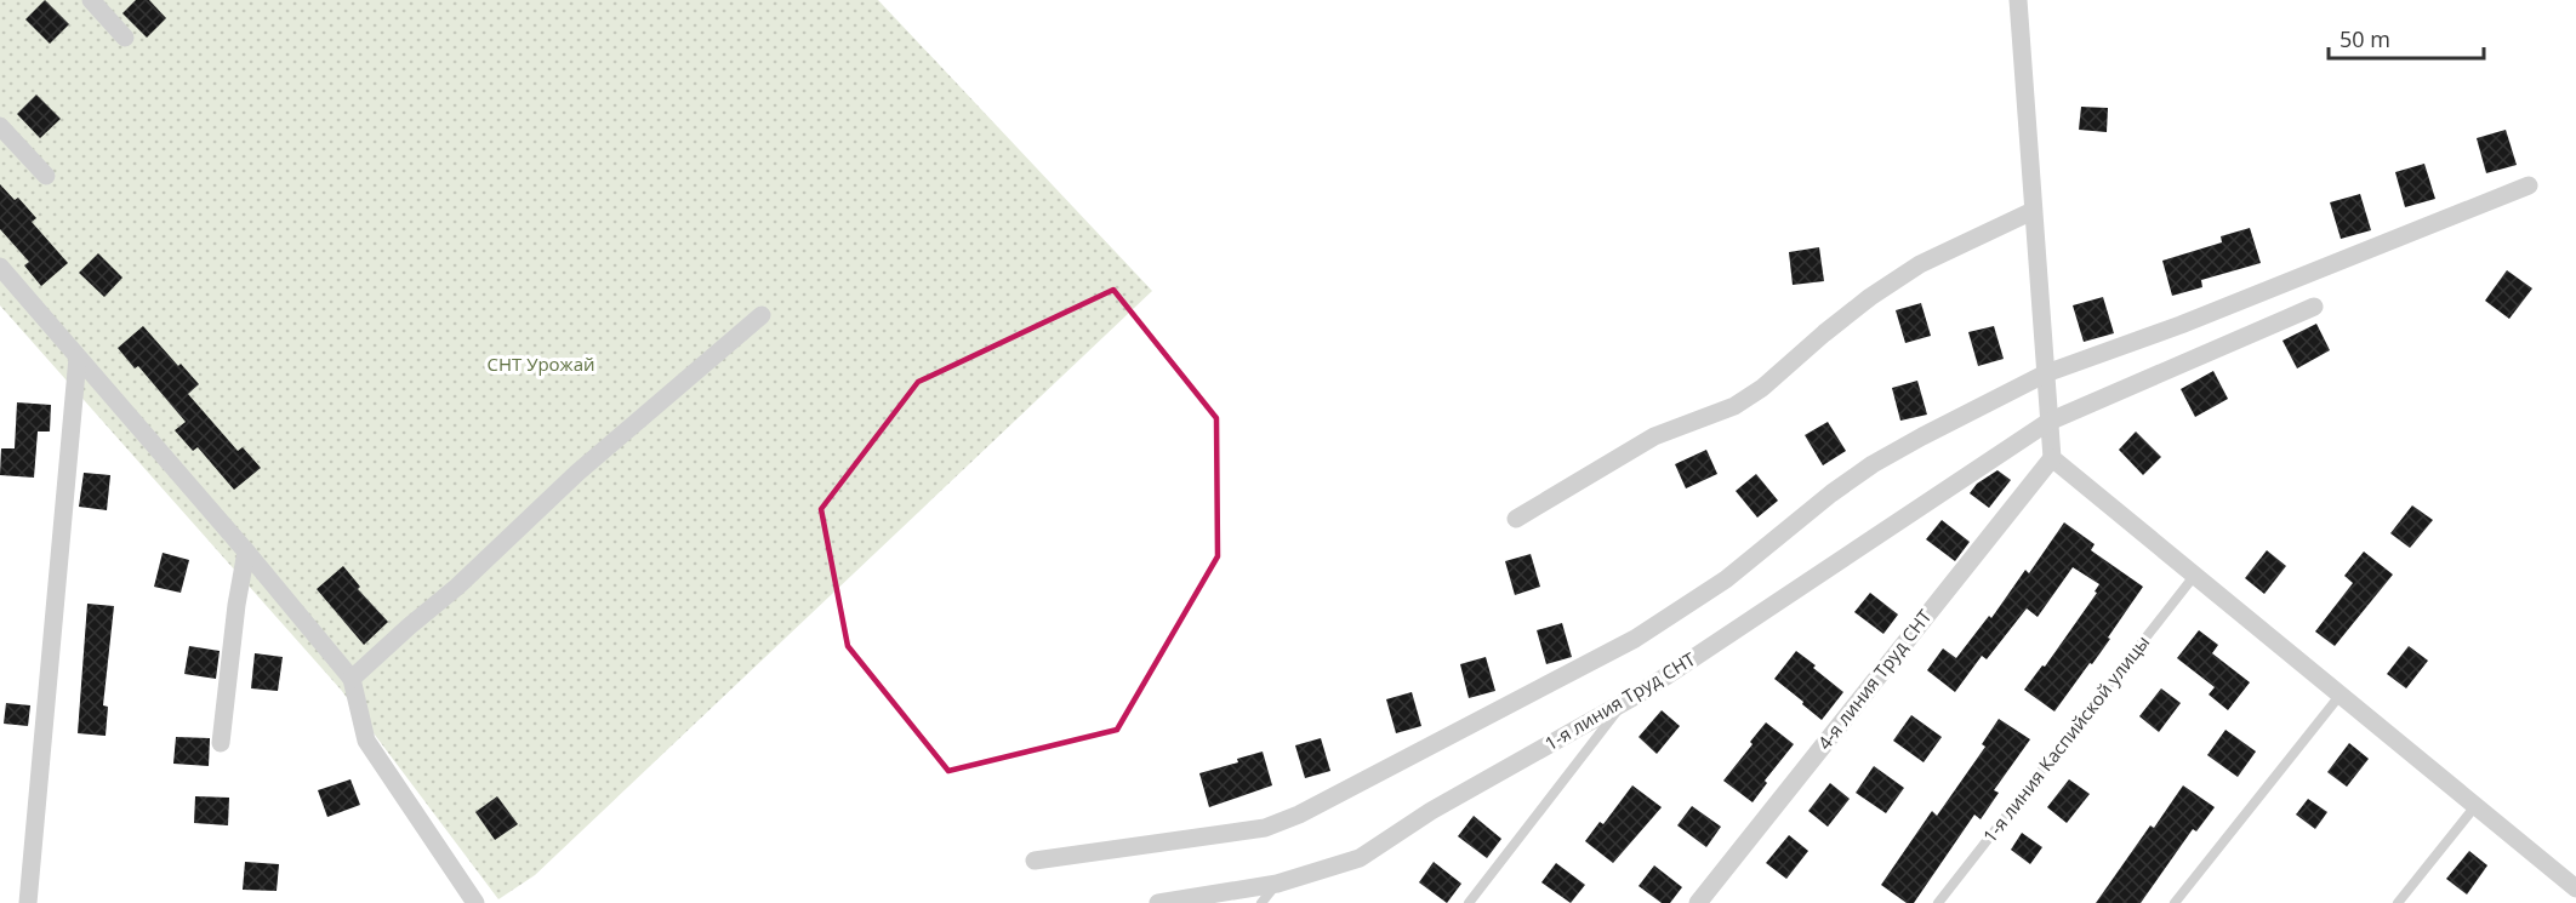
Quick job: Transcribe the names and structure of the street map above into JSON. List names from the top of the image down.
{
  "streets": {
    "street": ["4-я линия Труд СНТ", "1-я линия Труд СНТ"],
    "lane": ["1-я линия Каспийской улицы"]
  },
  "parks": ["СНТ Урожай"],
  "scale_bar": "50 m"
}
